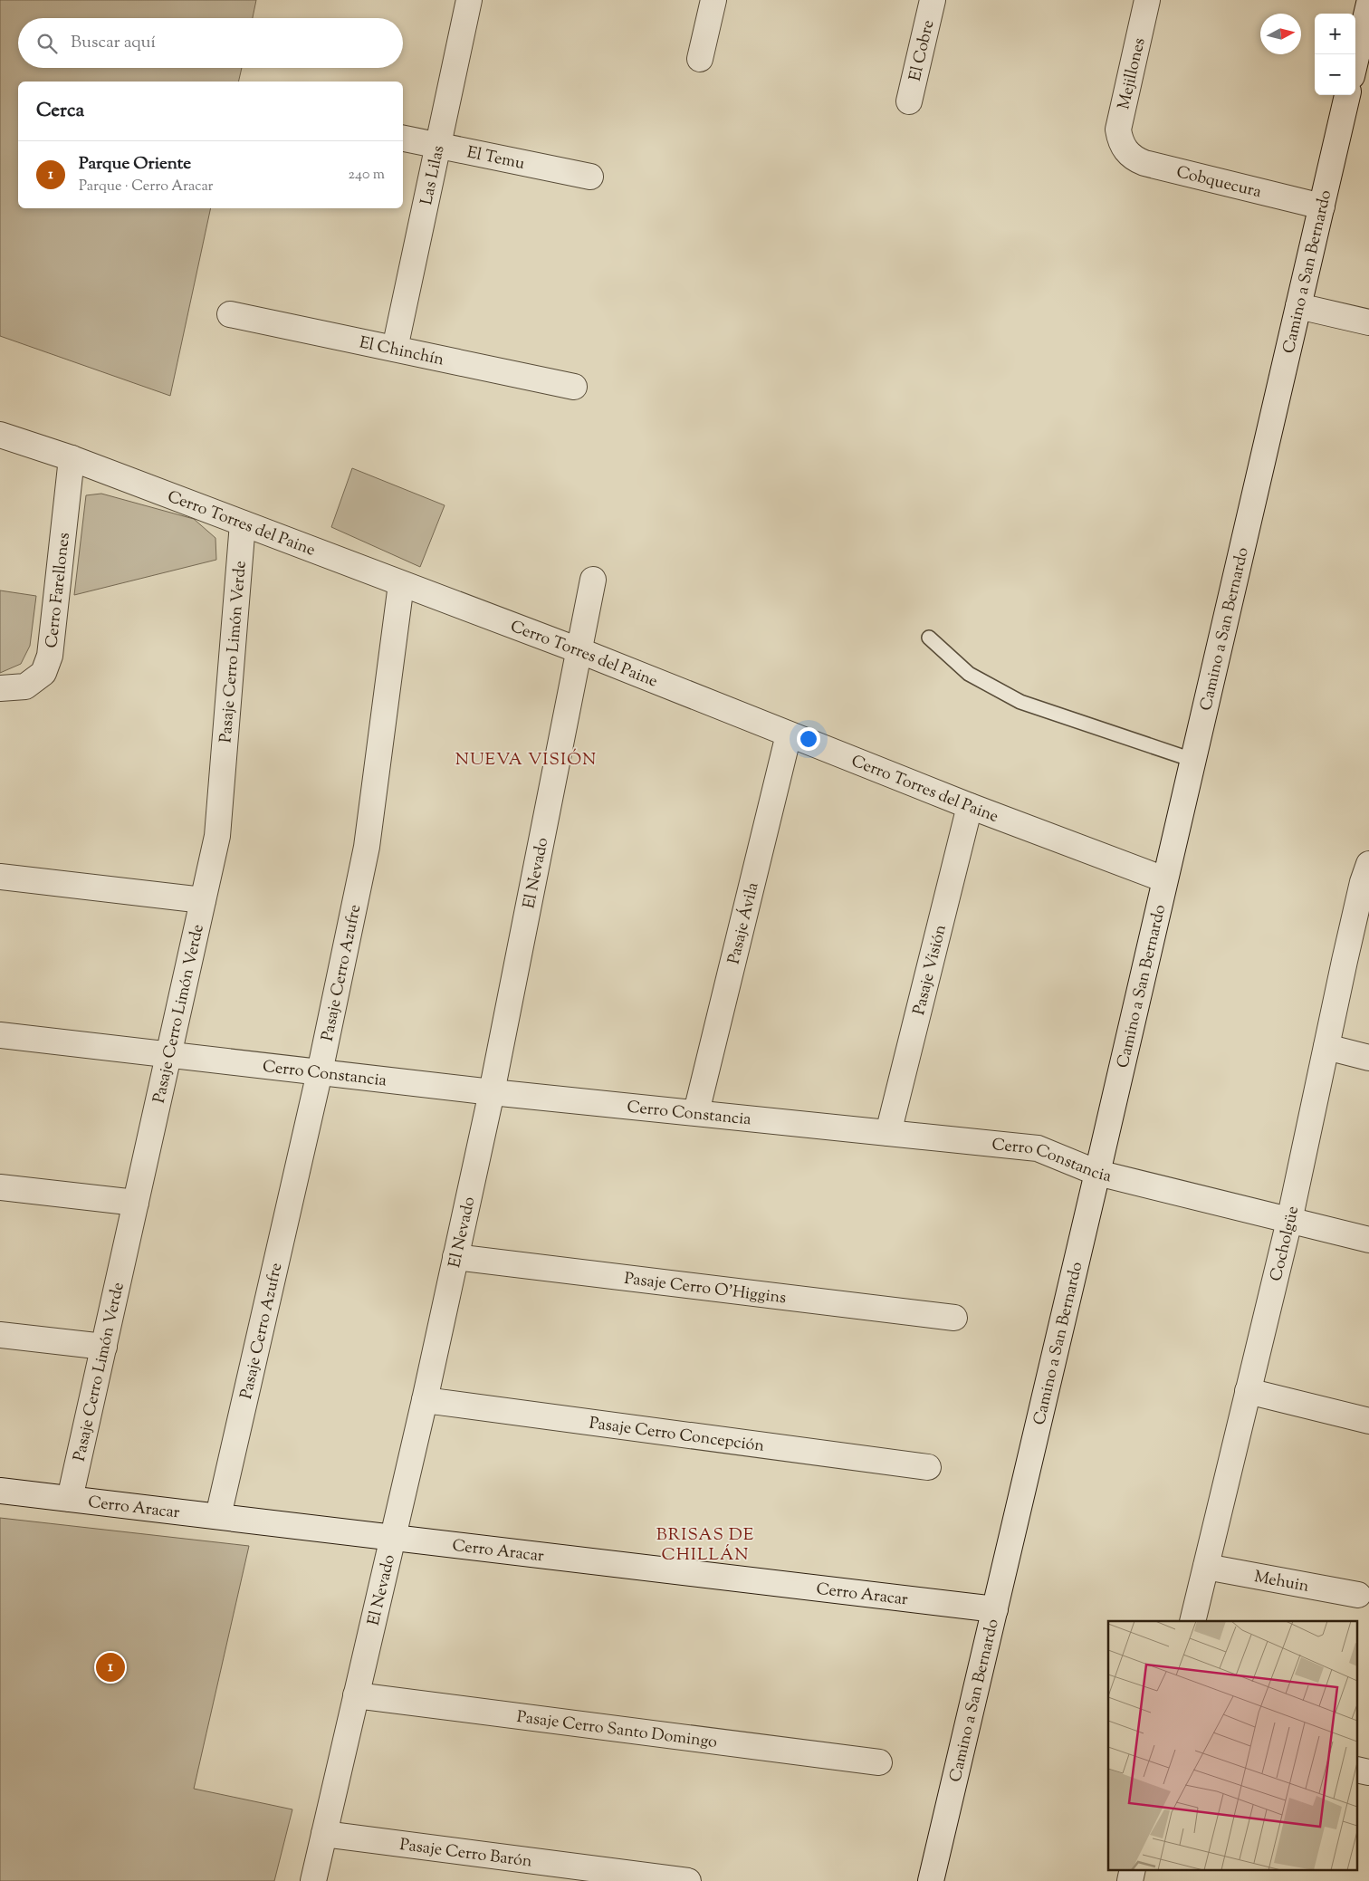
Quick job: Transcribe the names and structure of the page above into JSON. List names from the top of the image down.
{
  "streets": {
    "street": [
      "El Cobre",
      "Mejillones",
      "El Temu",
      "Las Lilas",
      "Cobquecura",
      "Camino a San Bernardo",
      "El Chinchín",
      "Cerro Torres del Paine",
      "Cerro Farellones",
      "Pasaje Cerro Limón Verde",
      "El Nevado",
      "Pasaje Ávila",
      "Pasaje Visión",
      "Pasaje Cerro Azufre",
      "Cerro Constancia",
      "Cocholgüe",
      "Pasaje Cerro O'Higgins",
      "Pasaje Cerro Concepción",
      "Cerro Aracar",
      "Mehuin",
      "Pasaje Cerro Santo Domingo",
      "Pasaje Cerro Barón"
    ]
  },
  "crossings": [
    ["Mejillones", "Cobquecura"],
    ["El Temu", "Las Lilas"],
    ["Las Lilas", "El Chinchín"],
    ["Cobquecura", "Camino a San Bernardo"],
    ["Camino a San Bernardo", "Cerro Torres del Paine"],
    ["Camino a San Bernardo", "Cerro Constancia"],
    ["Camino a San Bernardo", "Cerro Aracar"],
    ["Cerro Torres del Paine", "Cerro Farellones"],
    ["Cerro Torres del Paine", "Pasaje Cerro Limón Verde"],
    ["Cerro Torres del Paine", "El Nevado"],
    ["Cerro Torres del Paine", "Pasaje Ávila"],
    ["Cerro Torres del Paine", "Pasaje Visión"],
    ["Cerro Torres del Paine", "Pasaje Cerro Azufre"],
    ["Pasaje Cerro Limón Verde", "Cerro Constancia"],
    ["Pasaje Cerro Limón Verde", "Cerro Aracar"],
    ["El Nevado", "Cerro Constancia"],
    ["El Nevado", "Pasaje Cerro O'Higgins"],
    ["El Nevado", "Pasaje Cerro Concepción"],
    ["El Nevado", "Cerro Aracar"],
    ["El Nevado", "Pasaje Cerro Santo Domingo"],
    ["El Nevado", "Pasaje Cerro Barón"],
    ["Pasaje Ávila", "Cerro Constancia"],
    ["Pasaje Visión", "Cerro Constancia"],
    ["Pasaje Cerro Azufre", "Cerro Constancia"],
    ["Pasaje Cerro Azufre", "Cerro Aracar"],
    ["Cerro Constancia", "Cocholgüe"],
    ["Cocholgüe", "Mehuin"]
  ],
  "districts": ["NUEVA VISIÓN", "BRISAS DE CHILLÁN"],
  "north": "right",
  "page": {
    "map_buttons": ["+", "−"],
    "search": "Buscar aquí",
    "heading": "Cerca",
    "list": [
      {
        "mark": "1",
        "name": "Parque Oriente",
        "note": "Parque · Cerro Aracar",
        "value": "240 m"
      }
    ],
    "pins": "1"
  }
}
